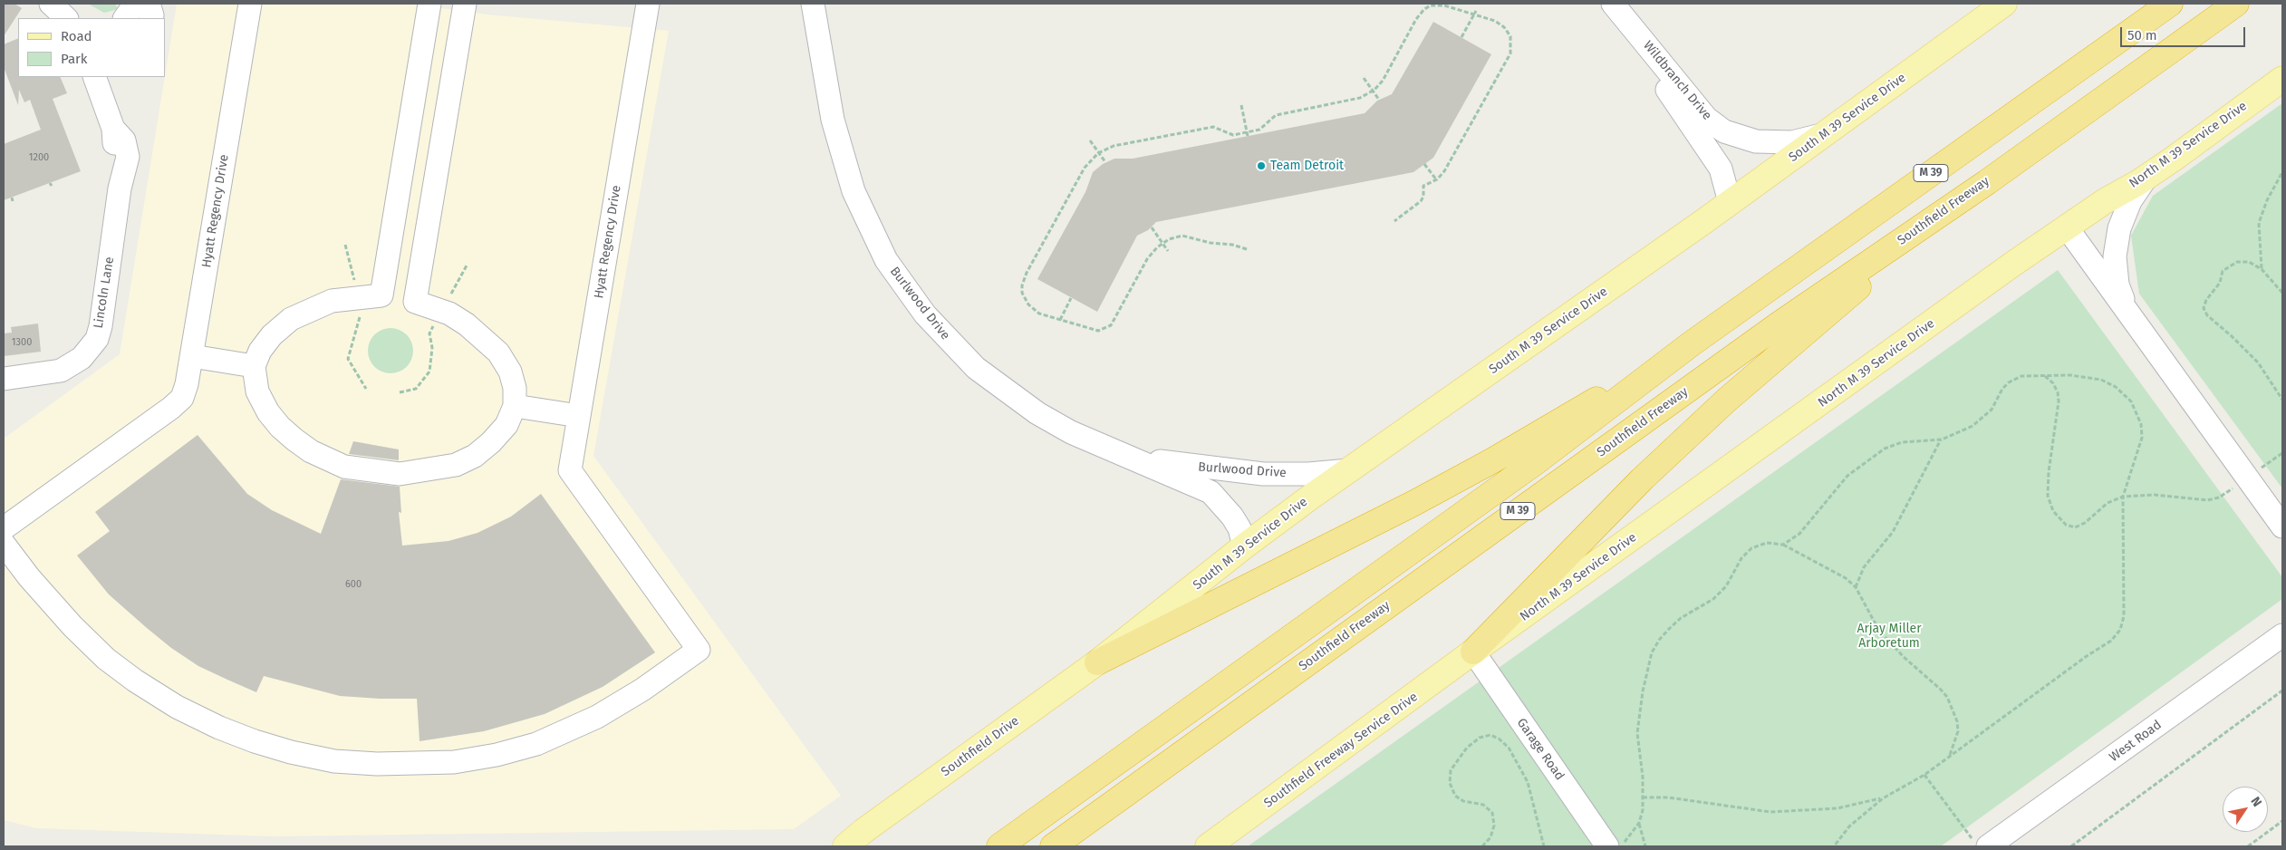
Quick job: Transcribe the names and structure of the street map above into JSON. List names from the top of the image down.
{
  "streets": {
    "highway": ["M 39", "Southfield Freeway"],
    "main road": [
      "South M 39 Service Drive",
      "North M 39 Service Drive",
      "Southfield Drive",
      "Southfield Freeway Service Drive"
    ],
    "street": [
      "Wildbranch Drive",
      "Hyatt Regency Drive",
      "Lincoln Lane",
      "Burlwood Drive",
      "West Road",
      "Garage Road"
    ]
  },
  "crossings": [
    ["Wildbranch Drive", "South M 39 Service Drive"],
    ["South M 39 Service Drive", "Burlwood Drive"],
    ["South M 39 Service Drive", "Southfield Drive"],
    ["North M 39 Service Drive", "Garage Road"],
    ["North M 39 Service Drive", "Southfield Freeway Service Drive"],
    ["Garage Road", "Southfield Freeway Service Drive"]
  ],
  "parks": ["Arjay Miller Arboretum"],
  "places": ["Team Detroit"],
  "house_numbers": ["1200", "1300", "600"],
  "legend": ["Road", "Park"],
  "scale_bar": "50 m",
  "north": "top right"
}
